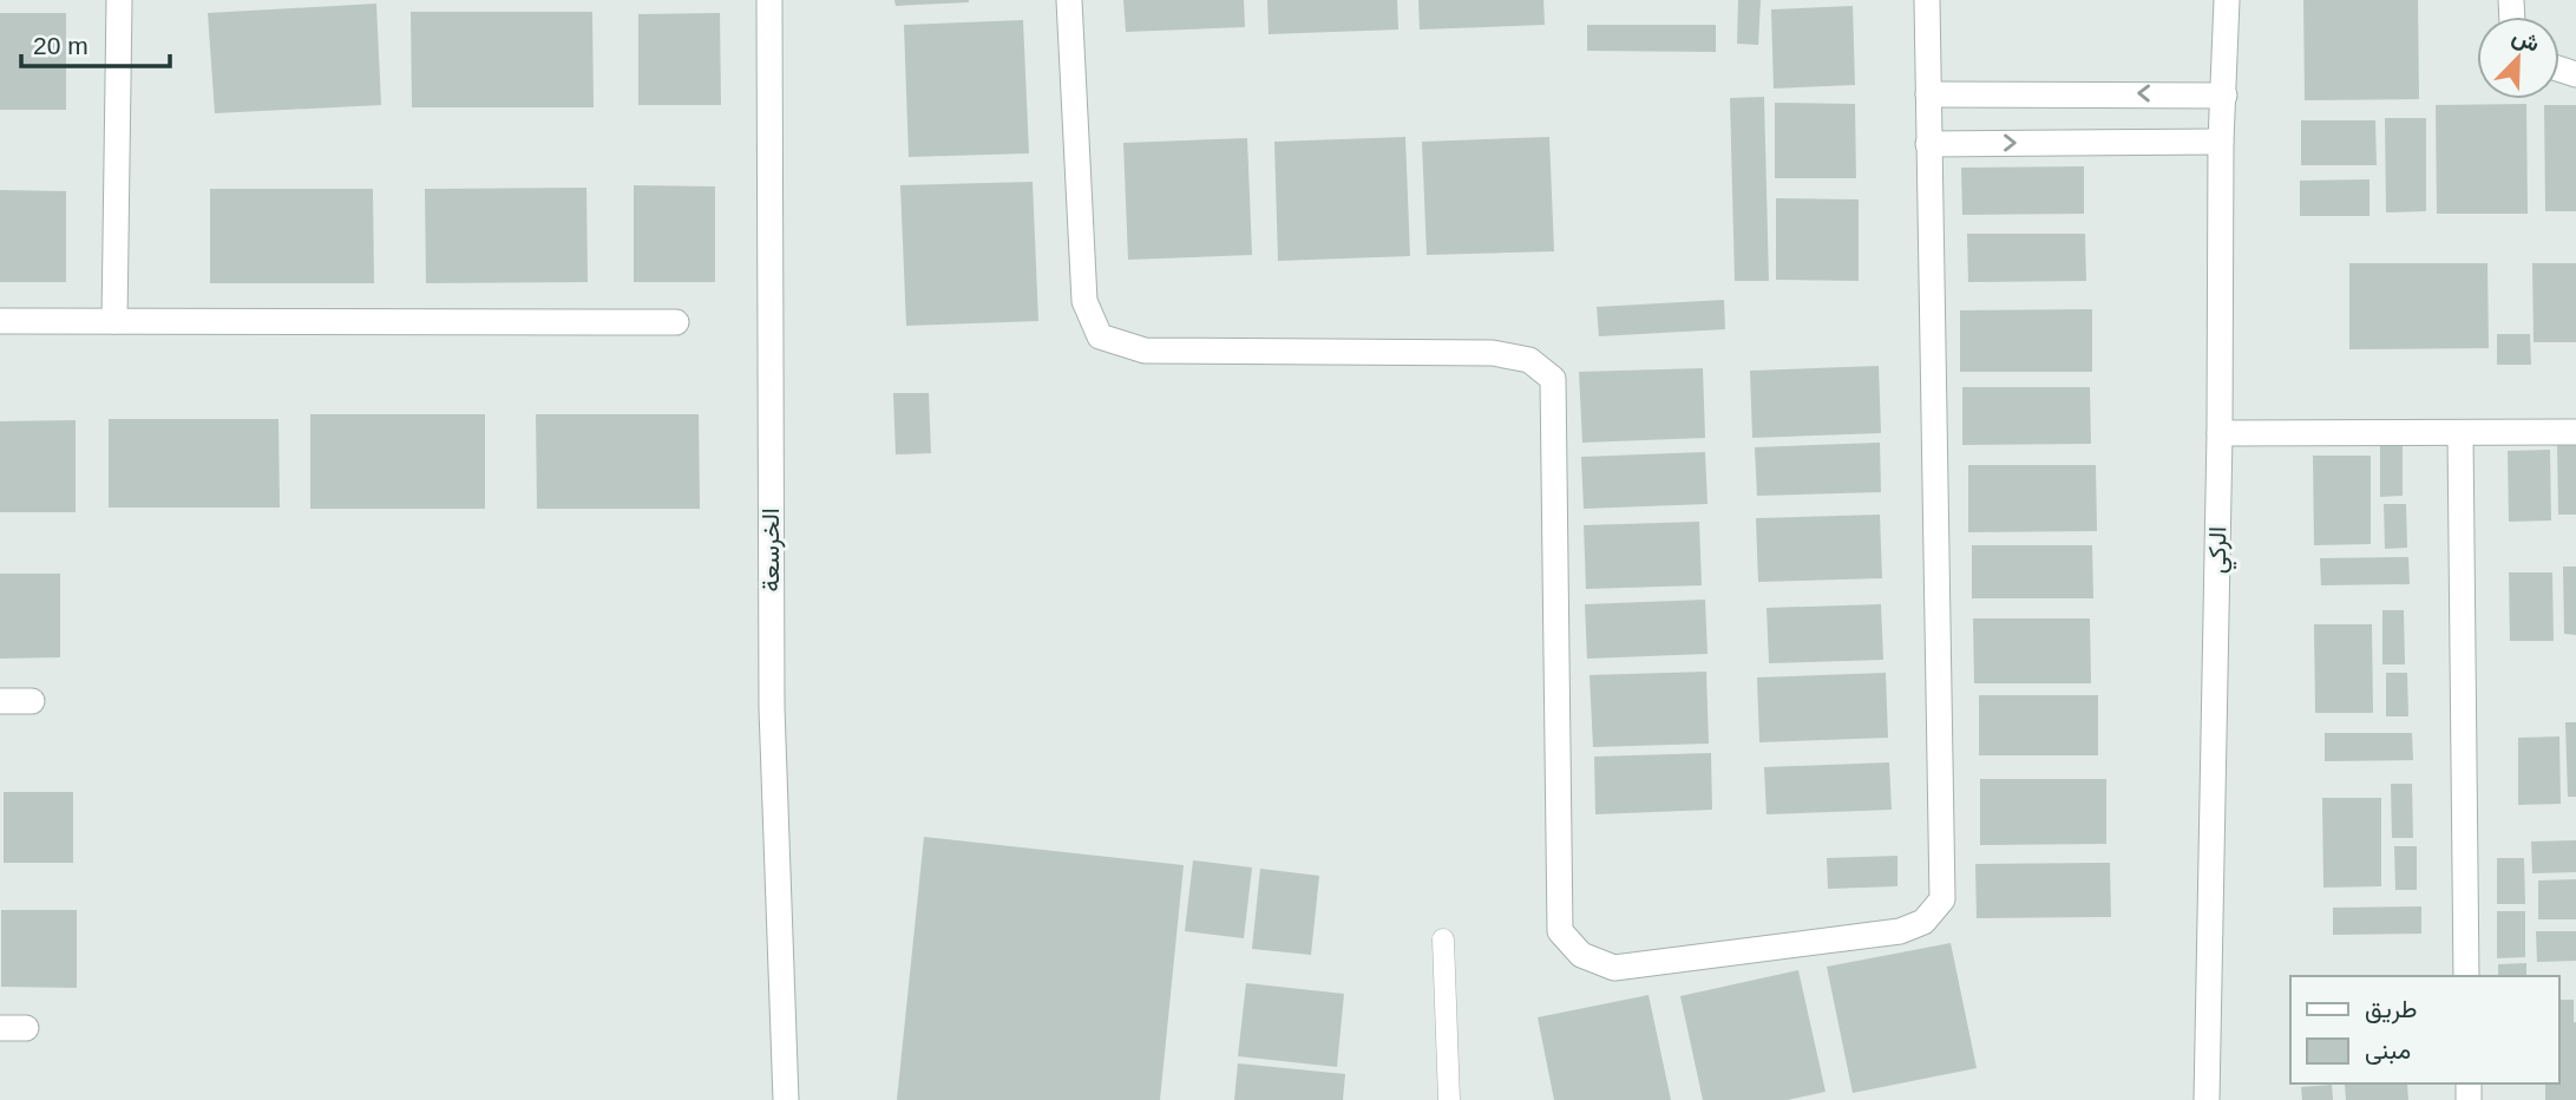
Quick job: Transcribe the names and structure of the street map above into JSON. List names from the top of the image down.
{
  "streets": {
    "street": ["الخرسعة", "الركي"]
  },
  "legend": ["طريق", "مبنى"],
  "scale_bar": "20 m",
  "north": "top right"
}
